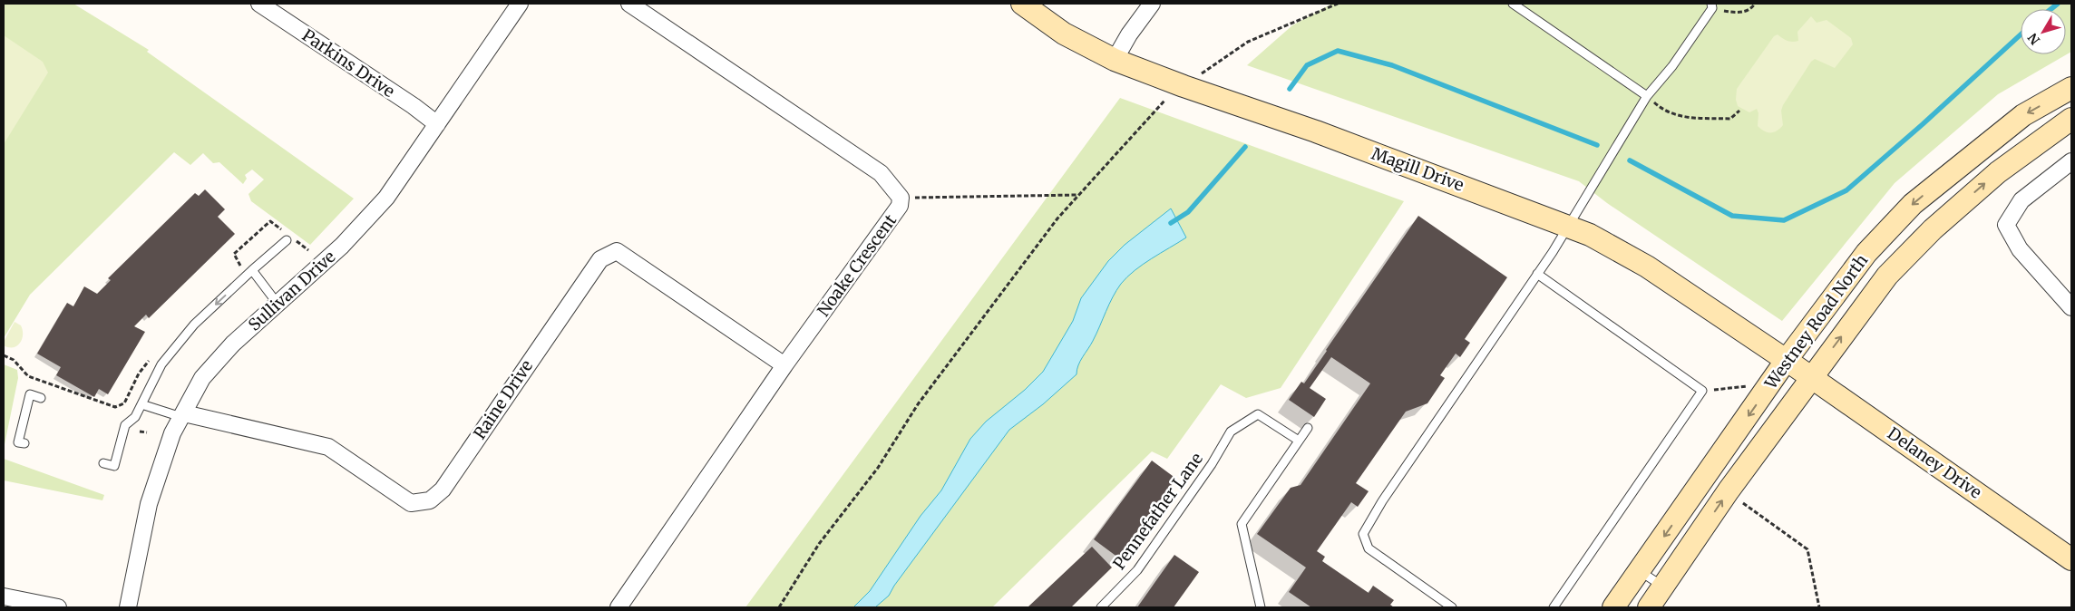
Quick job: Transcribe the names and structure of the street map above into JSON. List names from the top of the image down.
{
  "streets": {
    "main road": ["Magill Drive", "Westney Road North", "Delaney Drive"],
    "street": [
      "Parkins Drive",
      "Noake Crescent",
      "Sullivan Drive",
      "Raine Drive"
    ],
    "lane": ["Pennefather Lane"]
  },
  "crossings": [
    ["Parkins Drive", "Sullivan Drive"],
    ["Magill Drive", "Westney Road North"],
    ["Magill Drive", "Delaney Drive"],
    ["Noake Crescent", "Raine Drive"],
    ["Sullivan Drive", "Raine Drive"],
    ["Westney Road North", "Delaney Drive"]
  ],
  "north": "bottom left"
}
